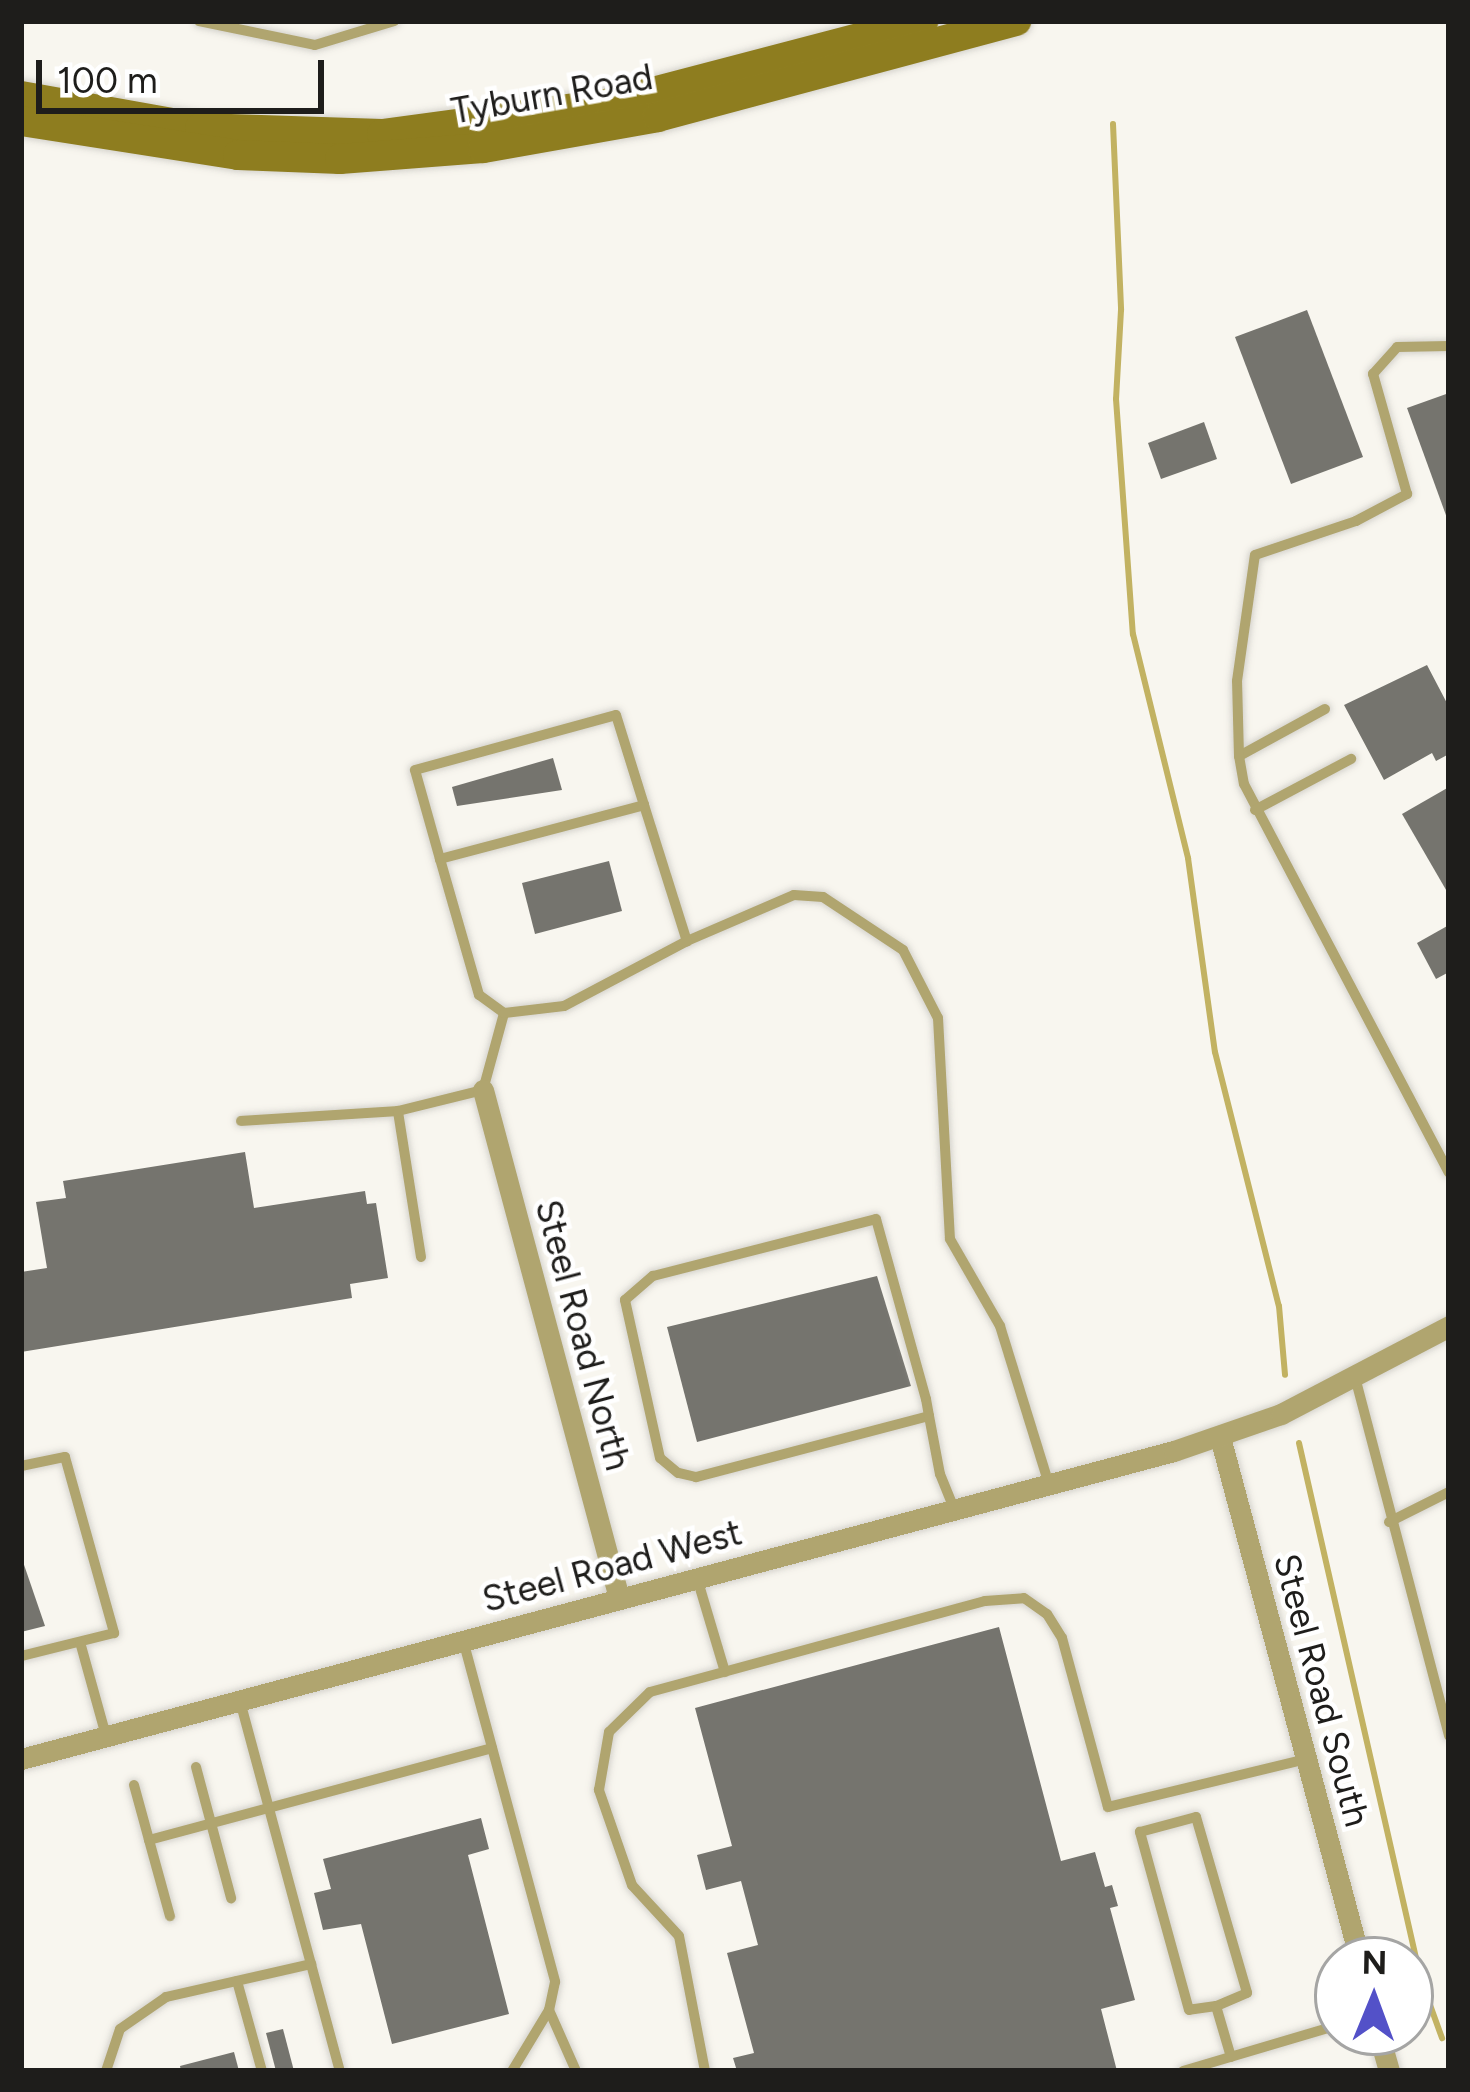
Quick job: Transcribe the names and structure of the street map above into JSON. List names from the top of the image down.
{
  "streets": {
    "main road": ["Tyburn Road"],
    "street": ["Steel Road North", "Steel Road West", "Steel Road South"]
  },
  "crossings": [
    ["Steel Road North", "Steel Road West"],
    ["Steel Road West", "Steel Road South"]
  ],
  "scale_bar": "100 m",
  "north": "top"
}
